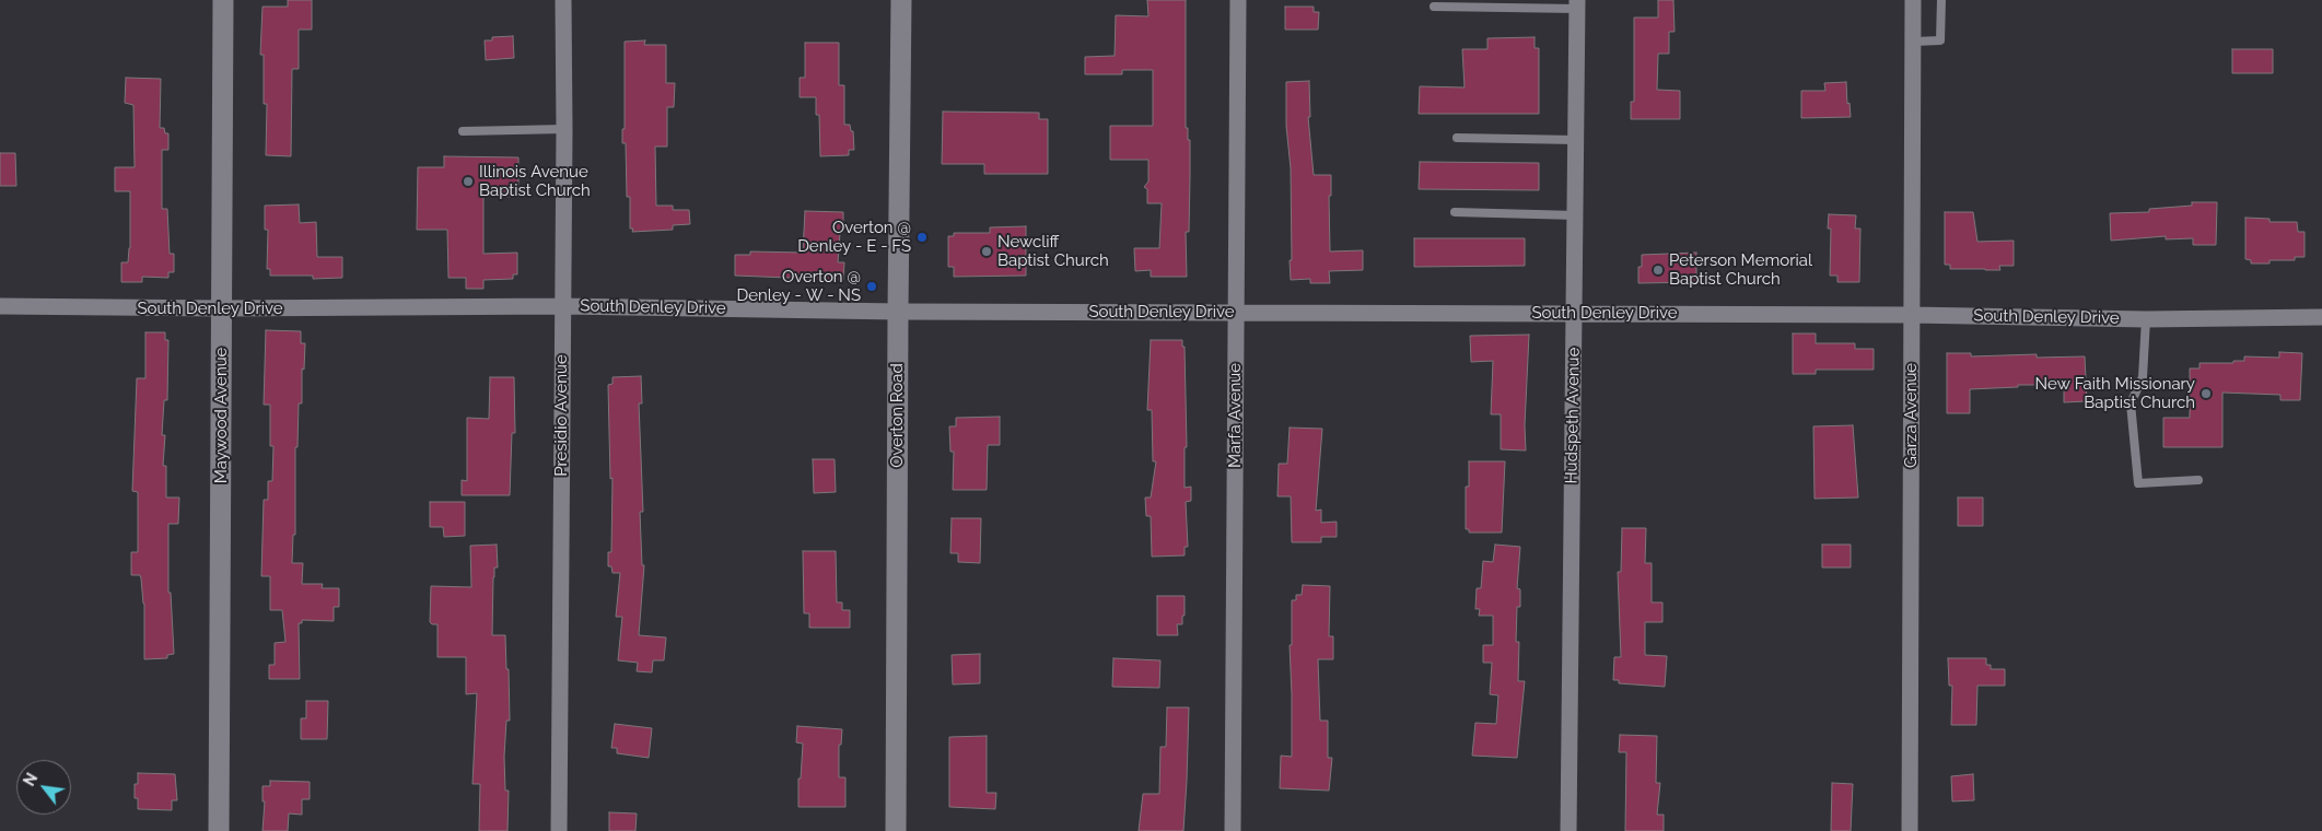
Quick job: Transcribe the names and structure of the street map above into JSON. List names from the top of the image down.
{
  "streets": {
    "street": [
      "South Denley Drive",
      "Maywood Avenue",
      "Presidio Avenue",
      "Overton Road",
      "Marfa Avenue",
      "Hudspeth Avenue",
      "Garza Avenue"
    ]
  },
  "crossings": [
    ["South Denley Drive", "Maywood Avenue"],
    ["South Denley Drive", "Presidio Avenue"],
    ["South Denley Drive", "Overton Road"],
    ["South Denley Drive", "Marfa Avenue"],
    ["South Denley Drive", "Hudspeth Avenue"],
    ["South Denley Drive", "Garza Avenue"]
  ],
  "places": [
    "Illinois Avenue Baptist Church",
    "Overton @ Denley - E - FS",
    "Newcliff Baptist Church",
    "Peterson Memorial Baptist Church",
    "Overton @ Denley - W - NS",
    "New Faith Missionary Baptist Church"
  ],
  "north": "top left"
}
